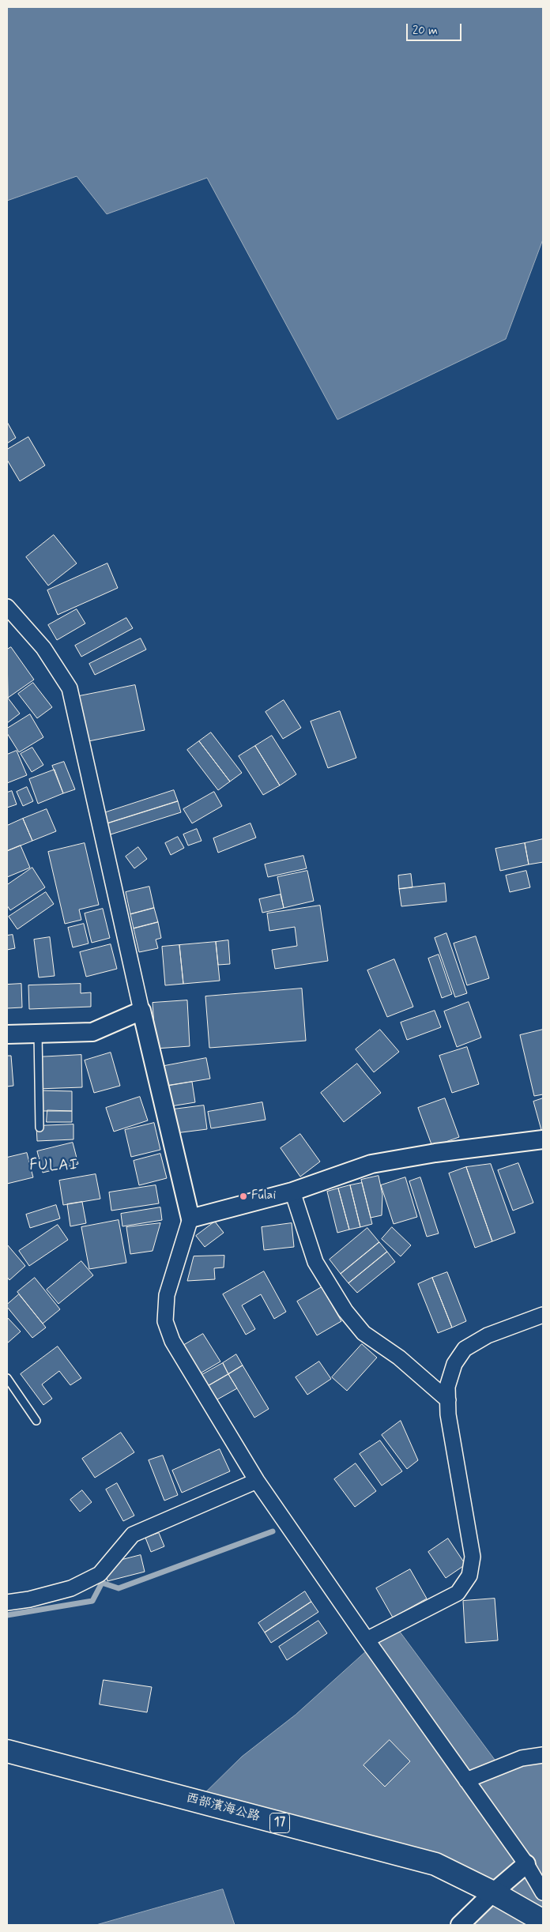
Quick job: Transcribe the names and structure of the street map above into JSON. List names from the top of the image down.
{
  "streets": {
    "main road": ["西部濱海公路", "17"]
  },
  "districts": ["FULAI"],
  "places": ["Fulai"],
  "scale_bar": "20 m"
}
